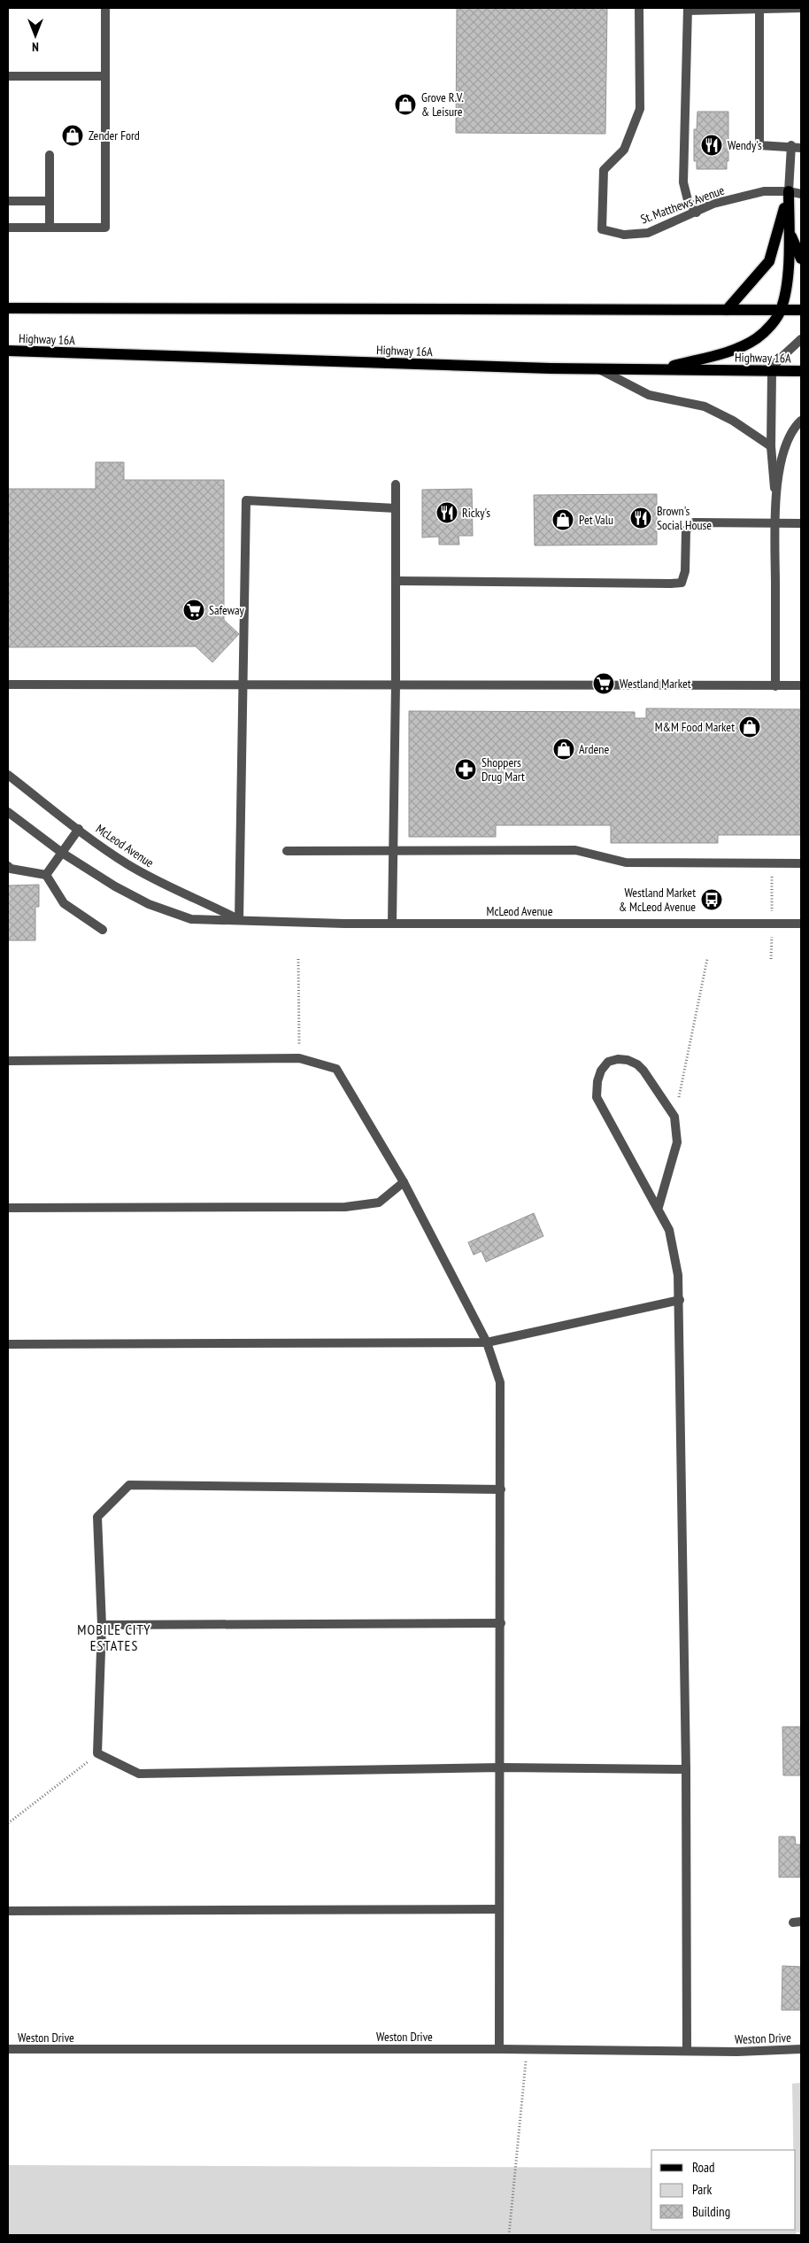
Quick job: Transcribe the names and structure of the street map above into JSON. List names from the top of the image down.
{
  "streets": {
    "main road": ["Highway 16A"],
    "street": ["St. Matthews Avenue", "McLeod Avenue", "Weston Drive"]
  },
  "districts": ["MOBILE CITY ESTATES"],
  "places": {
    "shop": [
      "Grove R.V. & Leisure",
      "Zender Ford",
      "Pet Valu",
      "M&M Food Market",
      "Ardene"
    ],
    "restaurant": ["Wendy's", "Ricky's", "Brown's Social House"],
    "supermarket": ["Safeway", "Westland Market"],
    "pharmacy": ["Shoppers Drug Mart"],
    "bus stop": ["Westland Market & McLeod Avenue"]
  },
  "legend": ["Road", "Park", "Building"],
  "north": "bottom"
}
